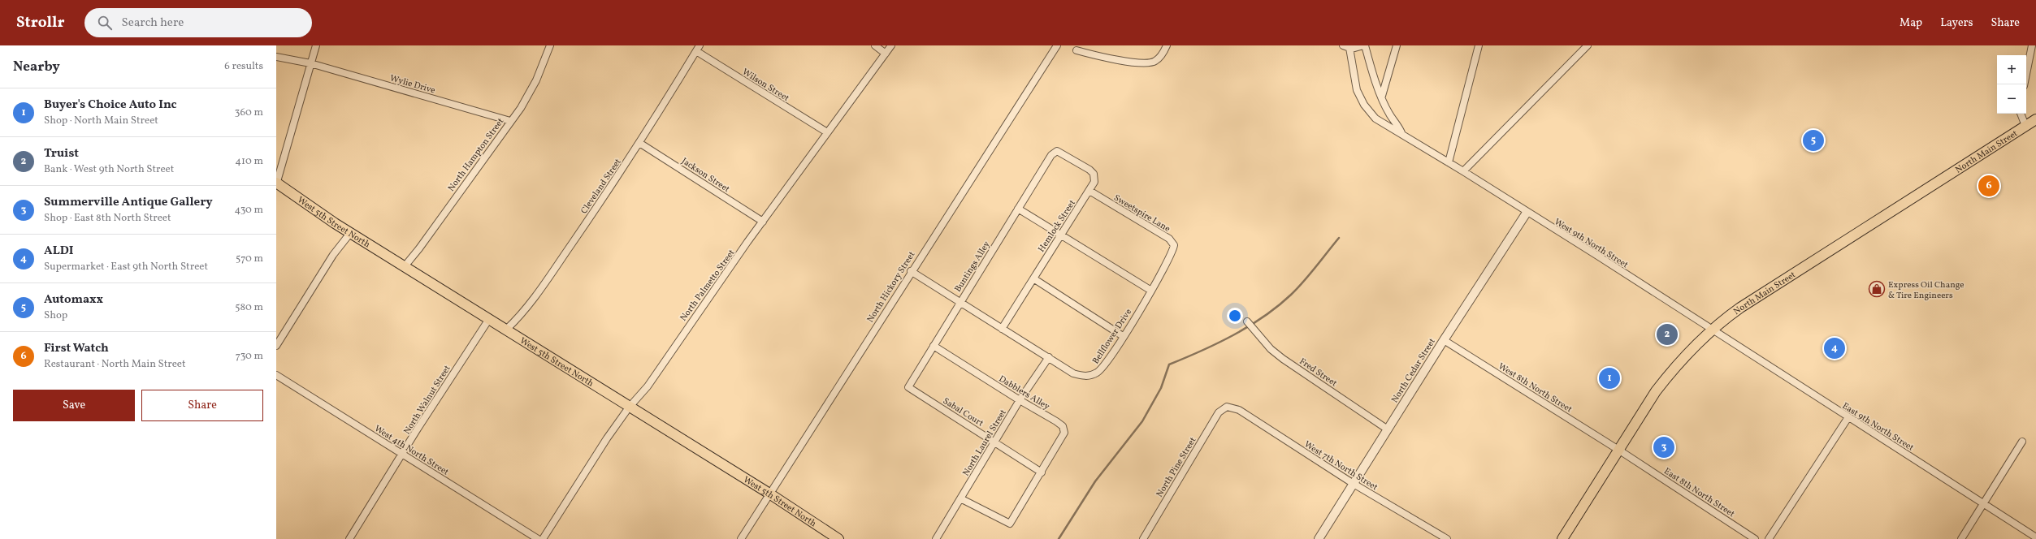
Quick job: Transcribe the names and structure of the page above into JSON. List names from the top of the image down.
{
  "streets": {
    "main road": ["North Main Street", "West 5th Street North"],
    "street": [
      "Wylie Drive",
      "Wilson Street",
      "North Hampton Street",
      "Jackson Street",
      "Cleveland Street",
      "Sweetspire Lane",
      "Hemlock Street",
      "West 9th North Street",
      "Buntings Alley",
      "North Palmetto Street",
      "North Hickory Street",
      "Bellflower Drive",
      "North Cedar Street",
      "Fred Street",
      "West 8th North Street",
      "Dabblers Alley",
      "North Walnut Street",
      "Sabal Court",
      "East 9th North Street",
      "North Laurel Street",
      "West 4th North Street",
      "West 7th North Street",
      "North Pine Street",
      "East 8th North Street"
    ]
  },
  "crossings": [
    ["Wylie Drive", "North Hampton Street"],
    ["Wilson Street", "Cleveland Street"],
    ["Wilson Street", "North Palmetto Street"],
    ["North Main Street", "West 9th North Street"],
    ["North Main Street", "West 8th North Street"],
    ["North Main Street", "East 9th North Street"],
    ["North Main Street", "East 8th North Street"],
    ["North Hampton Street", "West 5th Street North"],
    ["Jackson Street", "Cleveland Street"],
    ["Jackson Street", "North Palmetto Street"],
    ["Cleveland Street", "West 5th Street North"],
    ["Sweetspire Lane", "Hemlock Street"],
    ["Sweetspire Lane", "Bellflower Drive"],
    ["West 5th Street North", "North Palmetto Street"],
    ["West 5th Street North", "North Hickory Street"],
    ["West 5th Street North", "North Walnut Street"],
    ["Hemlock Street", "Buntings Alley"],
    ["Hemlock Street", "Bellflower Drive"],
    ["West 9th North Street", "North Cedar Street"],
    ["West 9th North Street", "East 9th North Street"],
    ["Buntings Alley", "Bellflower Drive"],
    ["Buntings Alley", "Dabblers Alley"],
    ["Buntings Alley", "Sabal Court"],
    ["North Hickory Street", "Bellflower Drive"],
    ["Bellflower Drive", "North Laurel Street"],
    ["North Cedar Street", "Fred Street"],
    ["North Cedar Street", "West 8th North Street"],
    ["North Cedar Street", "West 7th North Street"],
    ["West 8th North Street", "East 8th North Street"],
    ["Dabblers Alley", "Sabal Court"],
    ["Dabblers Alley", "North Laurel Street"],
    ["North Walnut Street", "West 4th North Street"],
    ["Sabal Court", "North Laurel Street"],
    ["West 7th North Street", "North Pine Street"]
  ],
  "places": {
    "shop": ["Express Oil Change & Tire Engineers"]
  },
  "page": {
    "header": "Strollr",
    "search": "Search here",
    "nav": ["Map", "Layers", "Share"],
    "heading": ["Nearby", "6 results"],
    "map_buttons": ["+", "−"],
    "list": [
      {
        "mark": "1",
        "name": "Buyer's Choice Auto Inc",
        "note": "Shop · North Main Street",
        "value": "360 m"
      },
      {
        "mark": "2",
        "name": "Truist",
        "note": "Bank · West 9th North Street",
        "value": "410 m"
      },
      {
        "mark": "3",
        "name": "Summerville Antique Gallery",
        "note": "Shop · East 8th North Street",
        "value": "430 m"
      },
      {
        "mark": "4",
        "name": "ALDI",
        "note": "Supermarket · East 9th North Street",
        "value": "570 m"
      },
      {
        "mark": "5",
        "name": "Automaxx",
        "note": "Shop",
        "value": "580 m"
      },
      {
        "mark": "6",
        "name": "First Watch",
        "note": "Restaurant · North Main Street",
        "value": "730 m"
      }
    ],
    "pins": [
      "5",
      "6",
      "2",
      "4",
      "1",
      "3"
    ],
    "buttons": ["Save", "Share"]
  }
}
